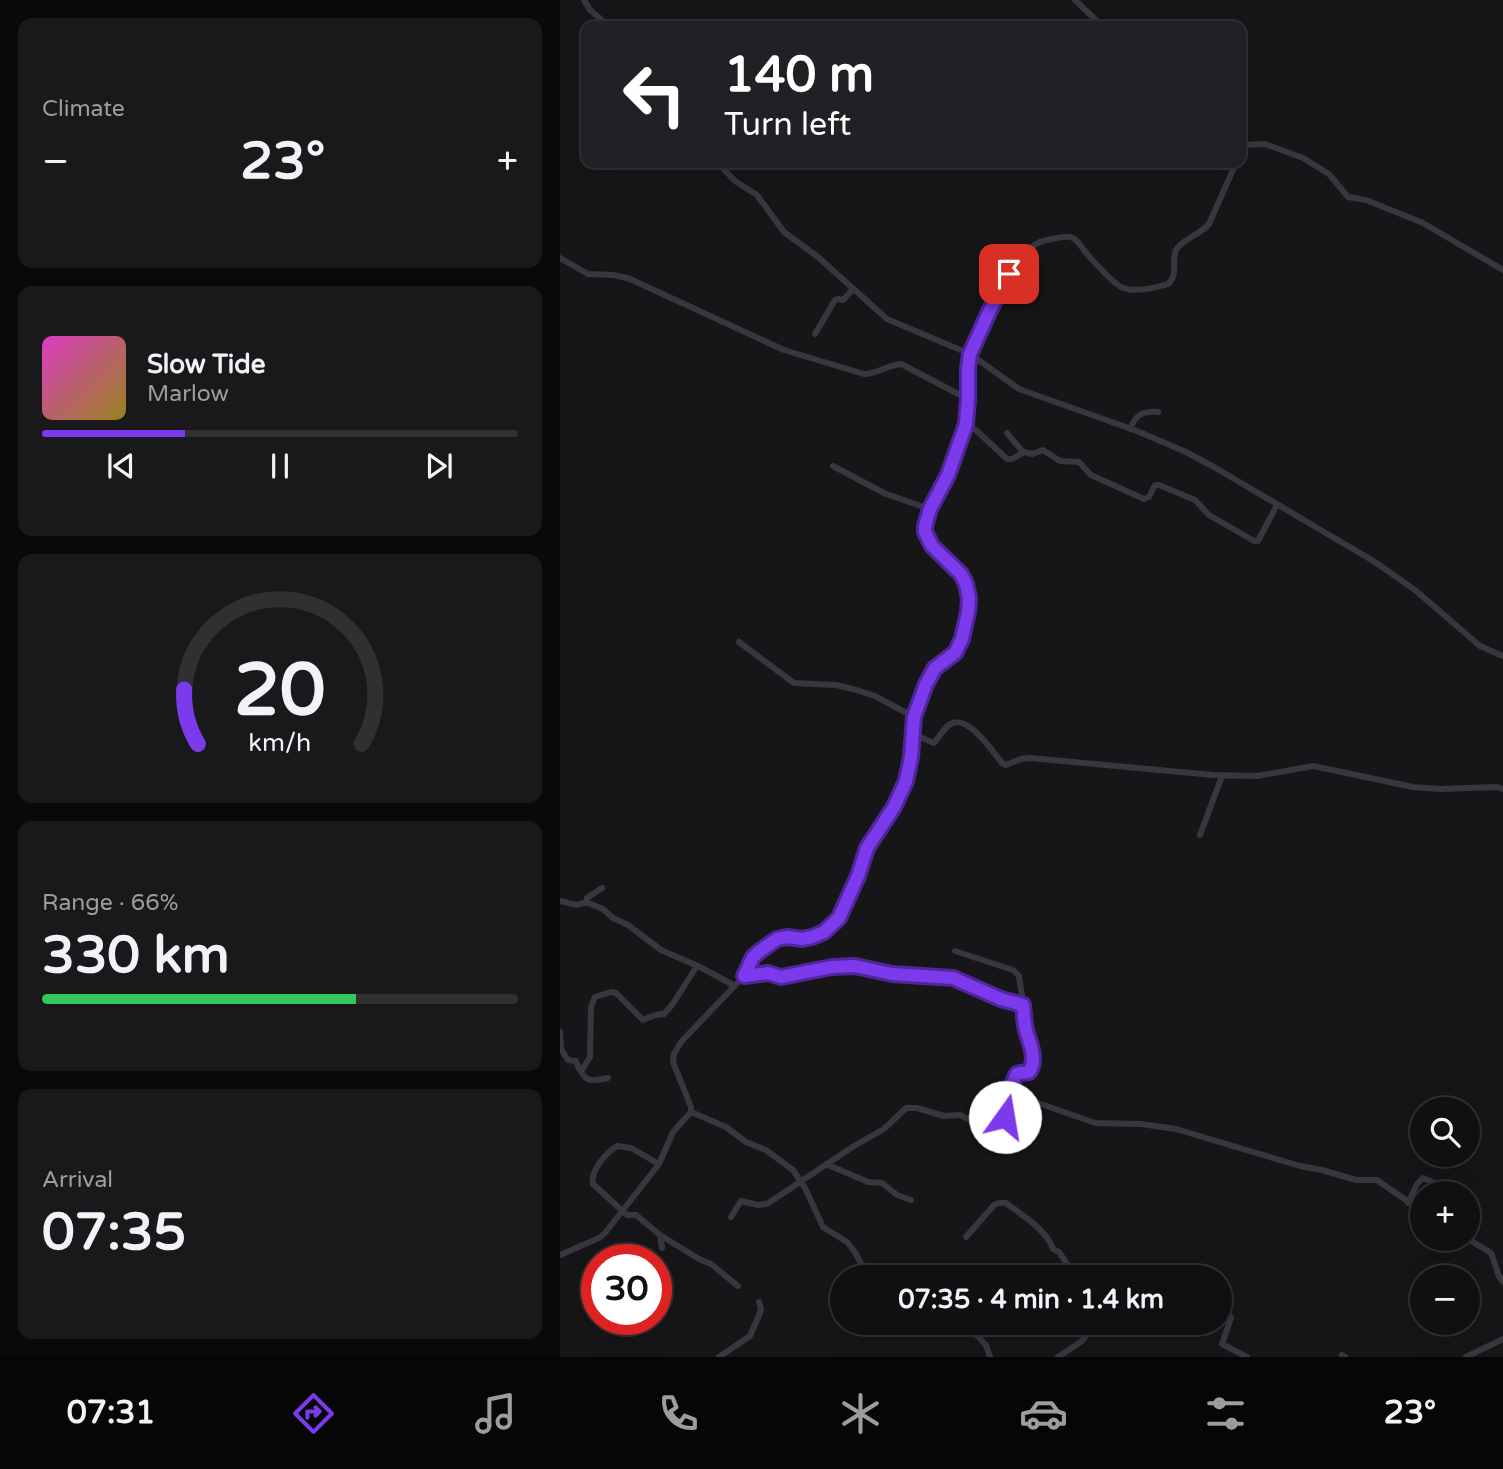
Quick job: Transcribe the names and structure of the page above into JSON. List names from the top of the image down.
{
  "page": {
    "tile": [
      "Climate",
      ["Range · 66%", "330 km"],
      ["Arrival", "07:35"]
    ],
    "turn": ["140 m", "Turn left"],
    "heat": ["−", "23°", "+"],
    "song": ["Slow Tide", "Marlow"],
    "map_buttons": ["+", "−"],
    "limit": "30",
    "trip": "07:35 · 4 min · 1.4 km",
    "tabs": ["07:31", "23°"],
    "gauge": ["20", "km/h"]
  }
}
